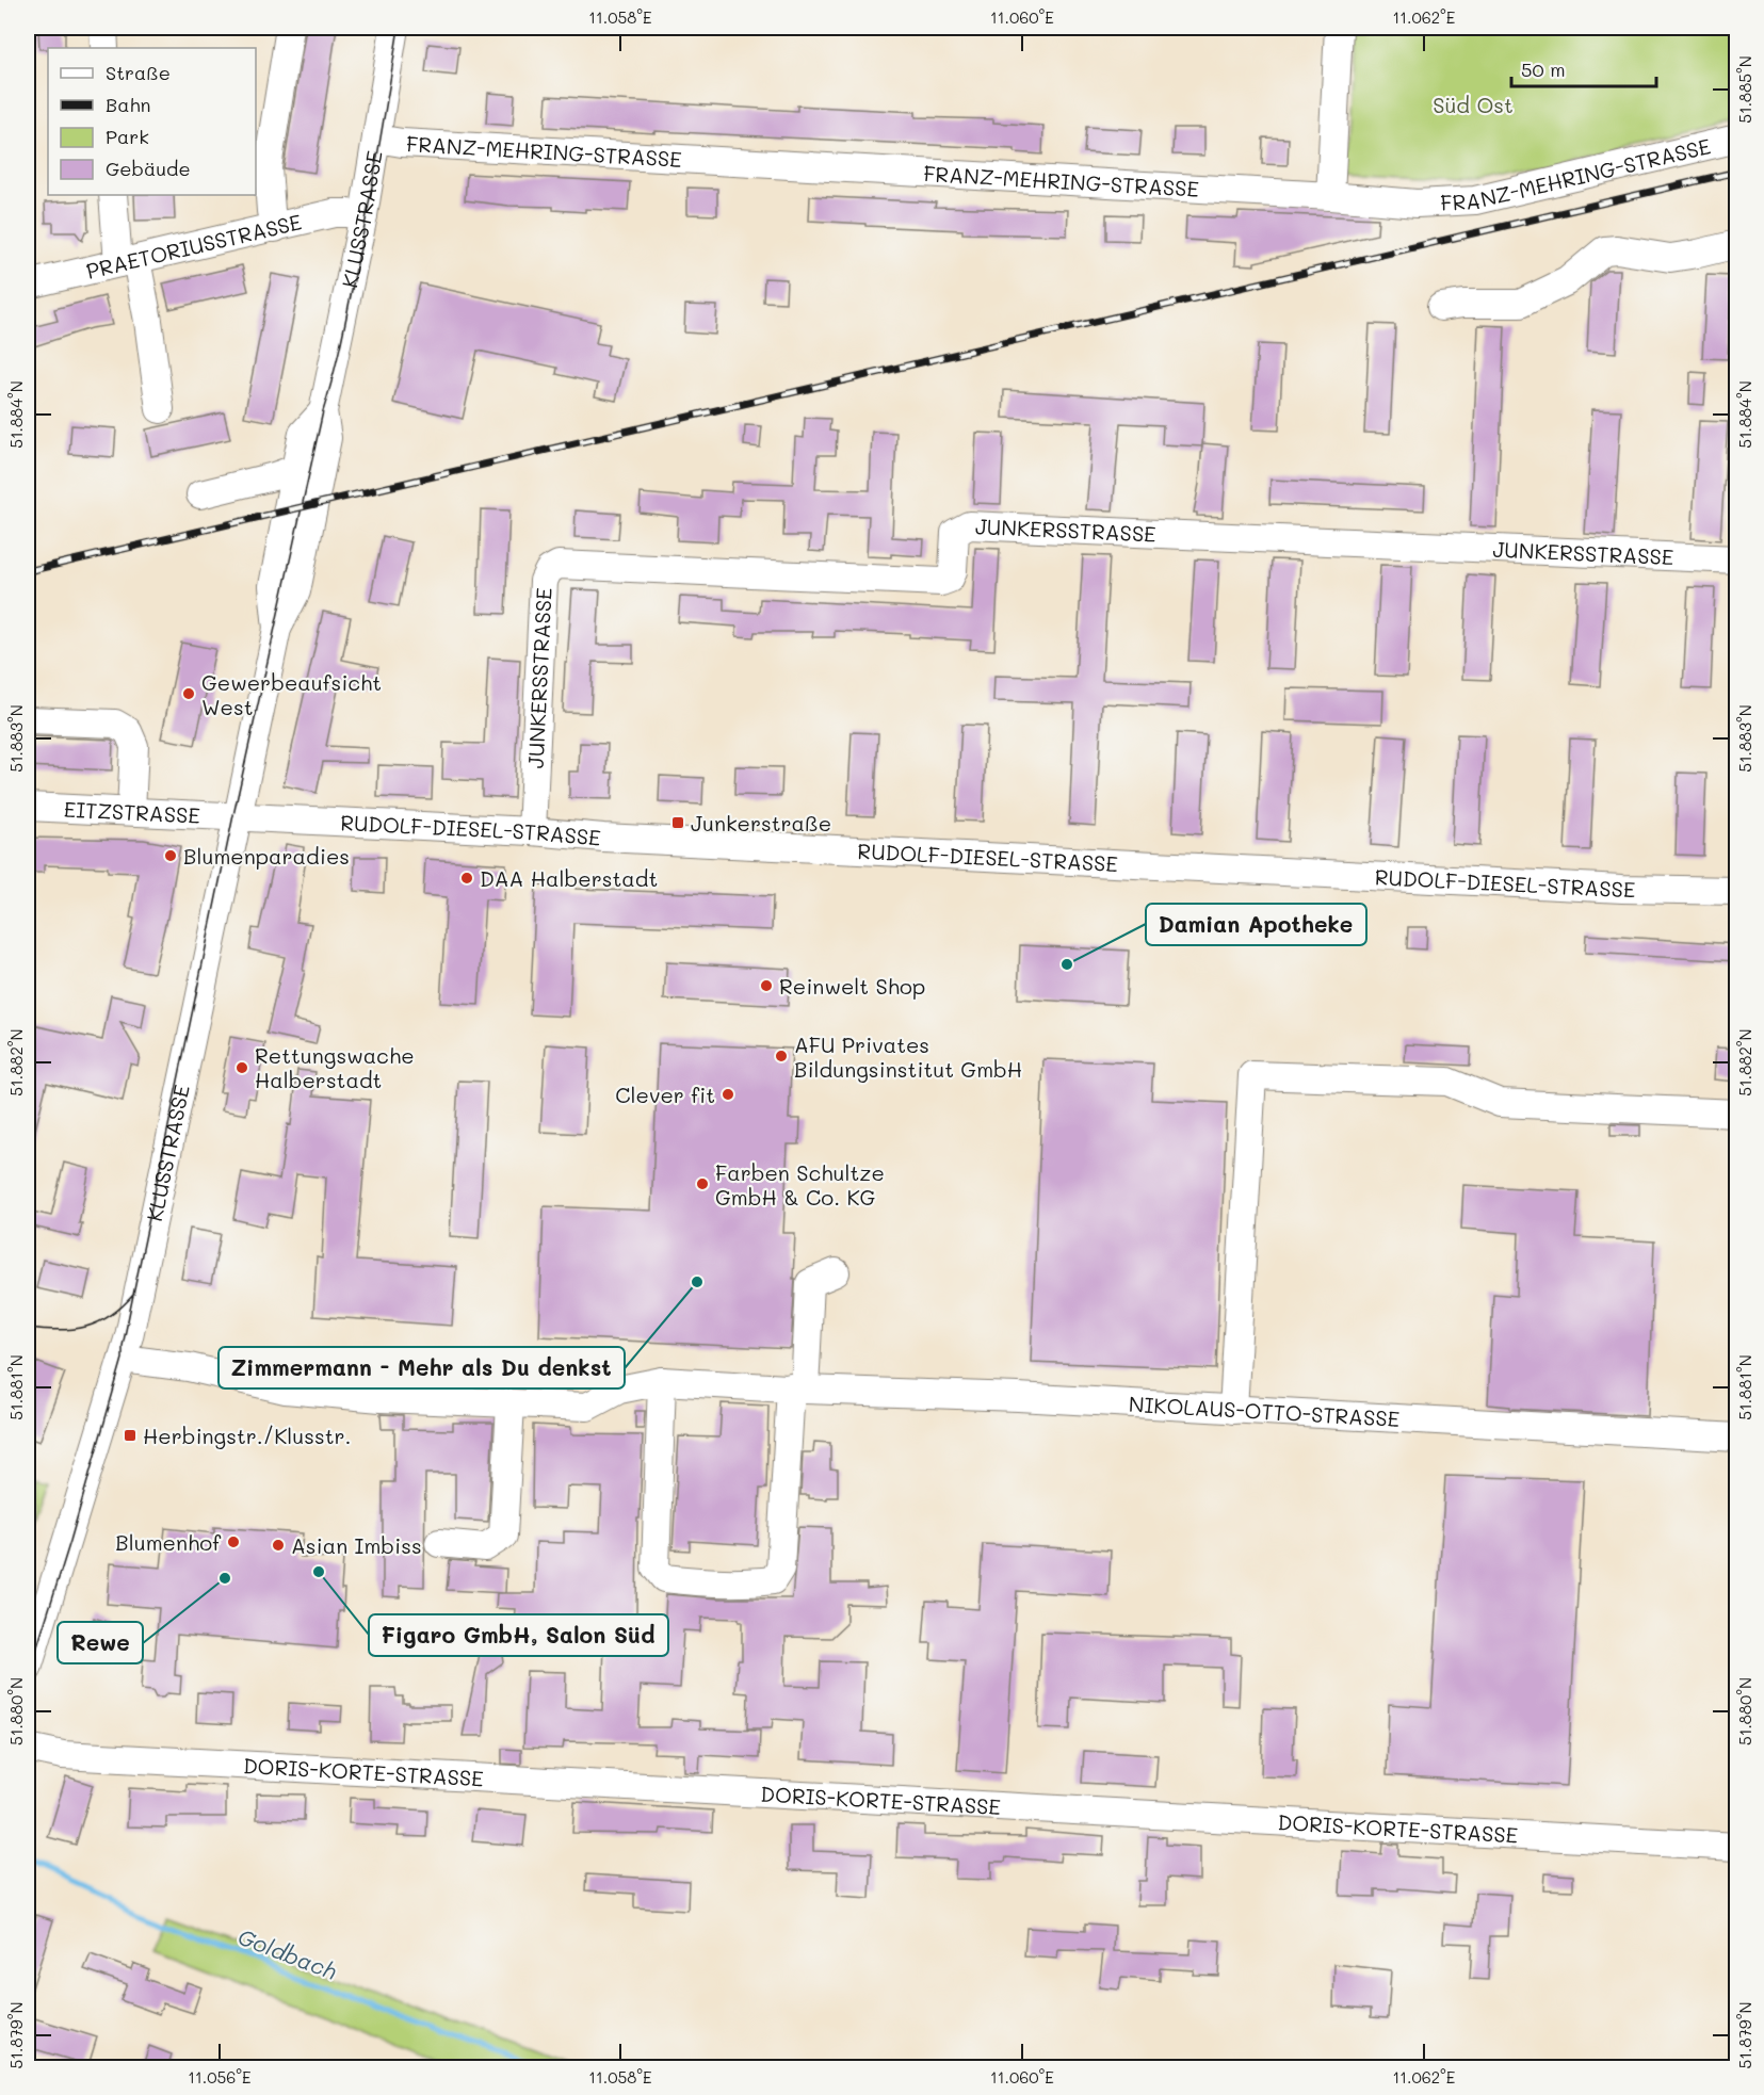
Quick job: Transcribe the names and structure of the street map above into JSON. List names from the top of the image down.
{
  "streets": {
    "street": [
      "FRANZ-MEHRING-STRASSE",
      "KLUSSTRASSE",
      "PRAETORIUSSTRASSE",
      "JUNKERSSTRASSE",
      "EITZSTRASSE",
      "RUDOLF-DIESEL-STRASSE",
      "NIKOLAUS-OTTO-STRASSE",
      "DORIS-KORTE-STRASSE"
    ]
  },
  "crossings": [
    ["FRANZ-MEHRING-STRASSE", "KLUSSTRASSE"],
    ["KLUSSTRASSE", "PRAETORIUSSTRASSE"],
    ["KLUSSTRASSE", "EITZSTRASSE"],
    ["KLUSSTRASSE", "RUDOLF-DIESEL-STRASSE"],
    ["KLUSSTRASSE", "NIKOLAUS-OTTO-STRASSE"],
    ["JUNKERSSTRASSE", "RUDOLF-DIESEL-STRASSE"],
    ["EITZSTRASSE", "RUDOLF-DIESEL-STRASSE"]
  ],
  "water": ["Goldbach"],
  "parks": ["Süd Ost"],
  "places": {
    "other": [
      "Gewerbeaufsicht West",
      "Blumenparadies",
      "DAA Halberstadt",
      "Damian Apotheke",
      "Reinwelt Shop",
      "AFU Privates Bildungsinstitut GmbH",
      "Rettungswache Halberstadt",
      "Clever fit",
      "Farben Schultze GmbH & Co. KG",
      "Zimmermann - Mehr als Du denkst",
      "Blumenhof",
      "Asian Imbiss",
      "Figaro GmbH, Salon Süd",
      "Rewe"
    ],
    "transit": ["Junkerstraße", "Herbingstr./Klusstr."]
  },
  "legend": [
    "Straße",
    "Bahn",
    "Park",
    "Gebäude"
  ],
  "scale_bar": "50 m",
  "coordinates": [
    "11.058°E",
    "11.060°E",
    "11.062°E",
    "51.885°N",
    "51.884°N",
    "51.883°N",
    "51.882°N",
    "51.881°N",
    "51.880°N",
    "51.879°N",
    "11.056°E"
  ]
}
